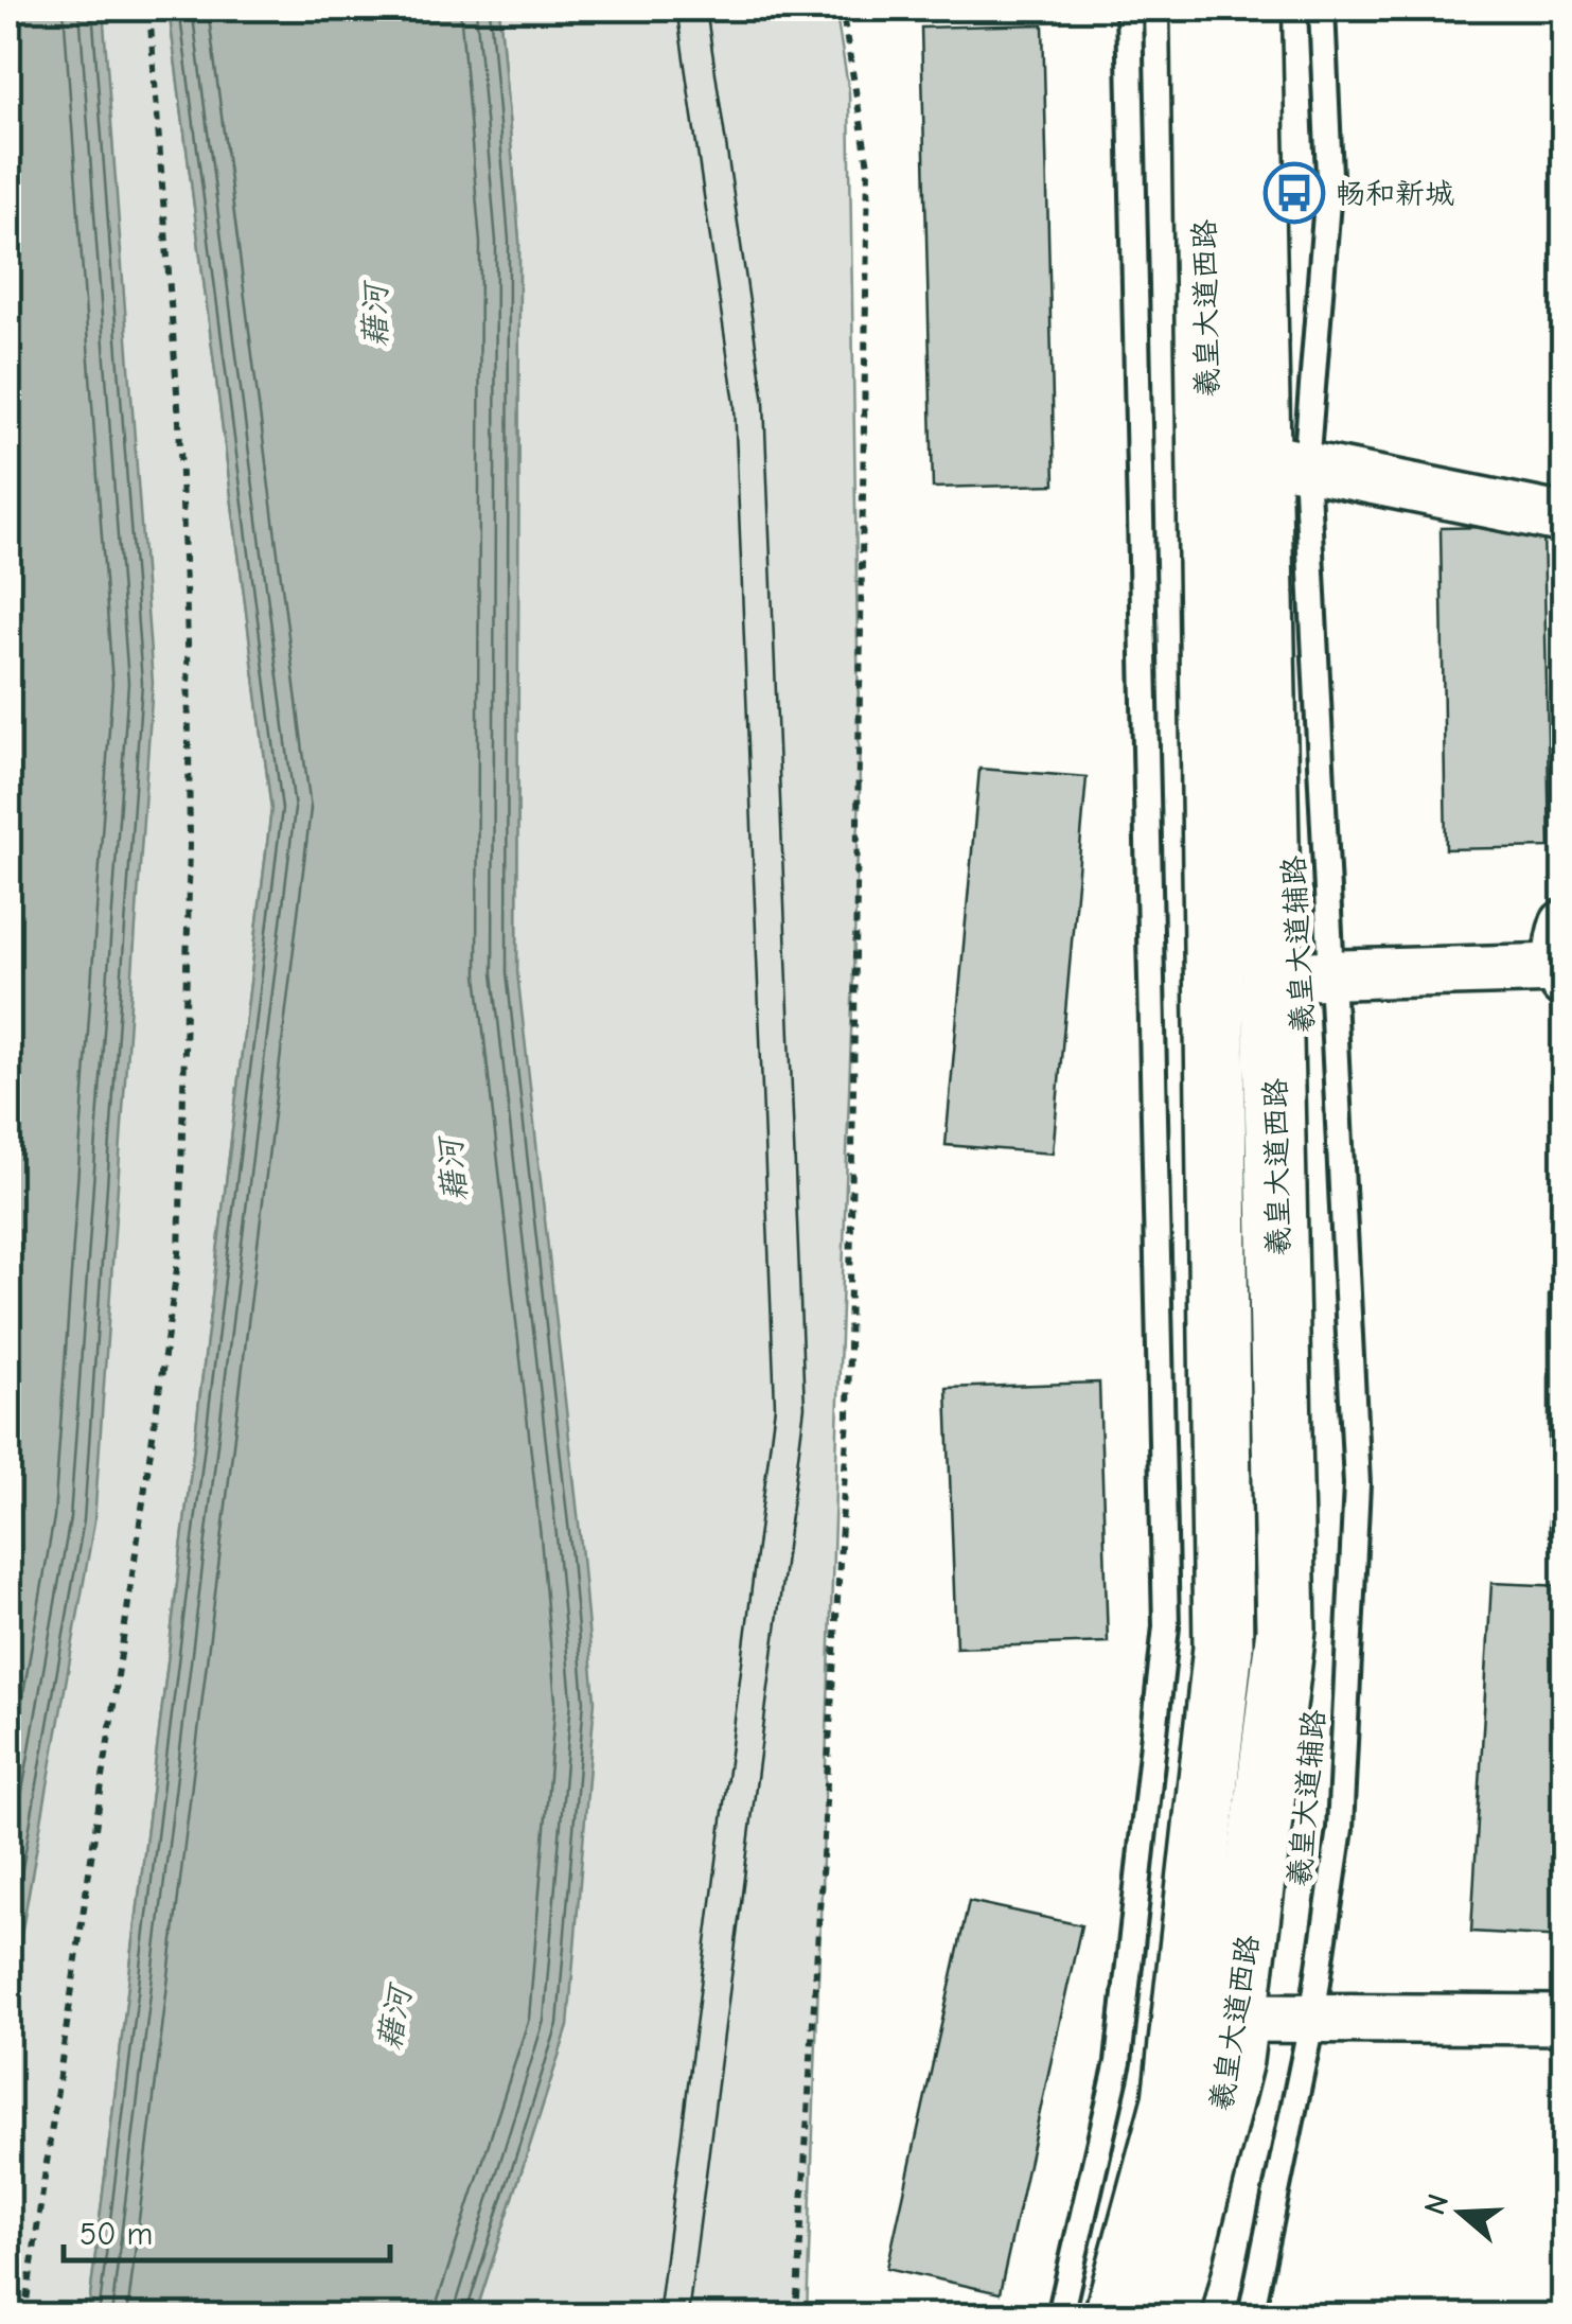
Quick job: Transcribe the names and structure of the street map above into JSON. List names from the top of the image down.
{
  "streets": {
    "main road": ["羲皇大道西路"],
    "lane": ["羲皇大道辅路"]
  },
  "crossings": [
    ["羲皇大道西路", "羲皇大道辅路"]
  ],
  "water": ["藉河"],
  "places": {
    "bus stop": ["畅和新城"]
  },
  "scale_bar": "50 m",
  "north": "left"
}
